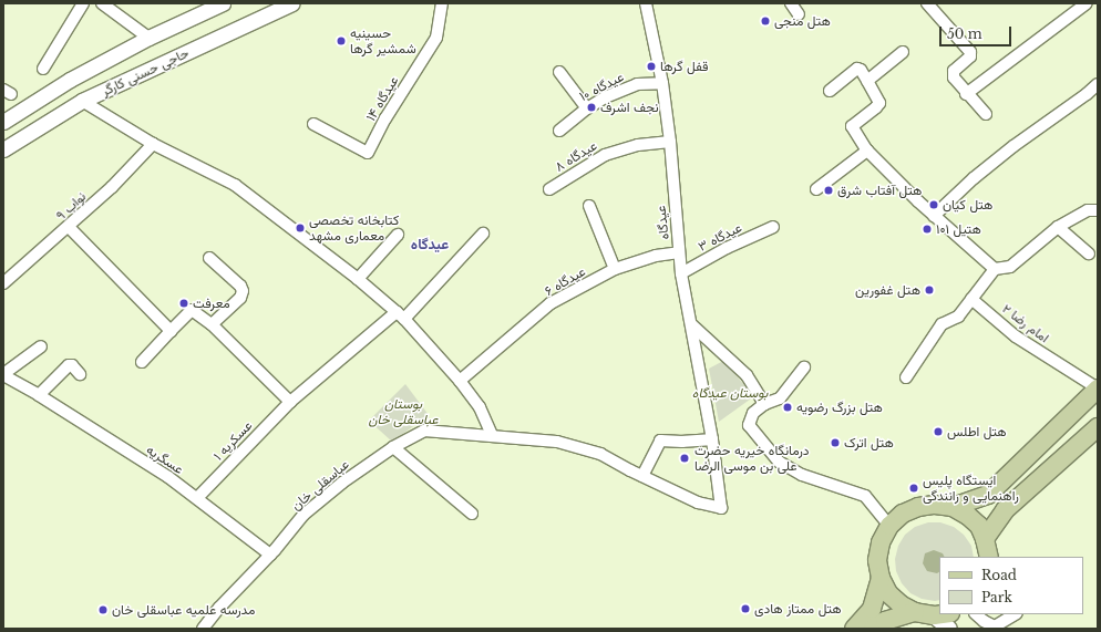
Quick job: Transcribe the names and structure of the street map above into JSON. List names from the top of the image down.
{
  "streets": {
    "street": [
      "حاجی حسنی کارگر",
      "عیدگاه ۱۰",
      "عیدگاه ۱۴",
      "عیدگاه ۸",
      "نواب ۹",
      "عیدگاه",
      "عیدگاه ۳",
      "عیدگاه ۶",
      "امام رضا ۲",
      "عسکریه ۱",
      "عسگریه",
      "عباسقلی خان"
    ]
  },
  "crossings": [
    ["عیدگاه ۱۰", "عیدگاه"],
    ["عیدگاه ۸", "عیدگاه"],
    ["عیدگاه", "عیدگاه ۳"],
    ["عیدگاه", "عیدگاه ۶"],
    ["عیدگاه", "عباسقلی خان"],
    ["عسکریه ۱", "عسگریه"],
    ["عسگریه", "عباسقلی خان"]
  ],
  "districts": ["عیدگاه"],
  "parks": ["بوستان عیدگاه", "بوستان عباسقلی خان"],
  "places": [
    "هتل منجی",
    "حسینیه شمشیر گرها",
    "قفل گرها",
    "نجف اشرف",
    "هتل آفتاب شرق",
    "هتل کیان",
    "کتابخانه تخصصی معماری مشهد",
    "هتیل ۱۰۱",
    "هتل غفورین",
    "معرفت",
    "هتل بزرگ رضویه",
    "هتل اطلس",
    "هتل اترک",
    "درمانگاه خیریه حضرت علی بن موسی الرضا",
    "ایستگاه پلیس راهنمایی و رانندگی",
    "هتل ممتاز هادی",
    "مدرسه علمیه عباسقلی خان"
  ],
  "legend": ["Road", "Park"],
  "scale_bar": "50 m"
}
